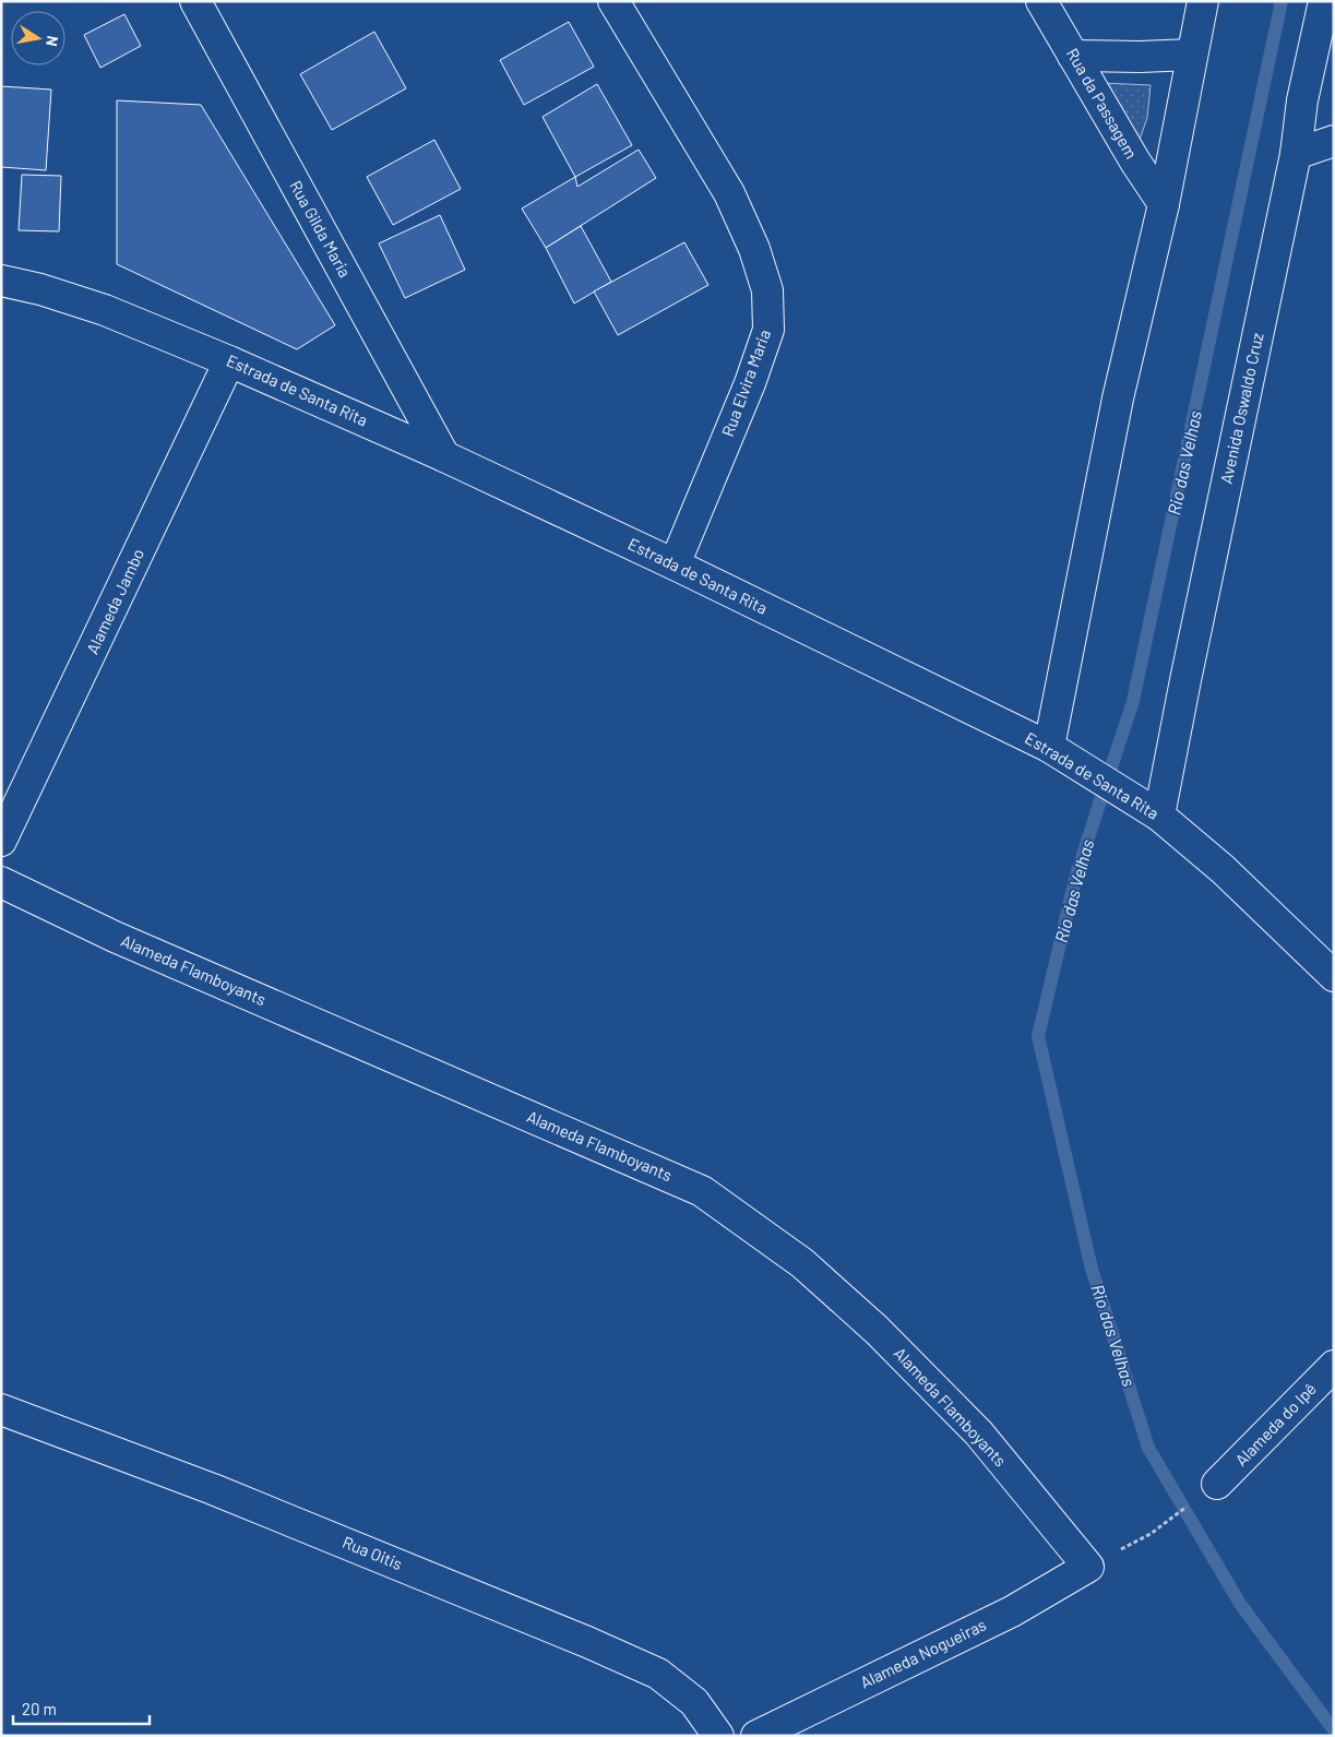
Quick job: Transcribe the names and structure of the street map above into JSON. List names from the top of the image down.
{
  "streets": {
    "street": [
      "Rua da Passagem",
      "Rua Gilda Maria",
      "Rua Elvira Maria",
      "Estrada de Santa Rita",
      "Avenida Oswaldo Cruz",
      "Alameda Jambo",
      "Alameda Flamboyants",
      "Alameda do Ipê",
      "Rua Oitis",
      "Alameda Nogueiras"
    ]
  },
  "crossings": [
    ["Rua Gilda Maria", "Estrada de Santa Rita"],
    ["Rua Elvira Maria", "Estrada de Santa Rita"],
    ["Estrada de Santa Rita", "Avenida Oswaldo Cruz"],
    ["Estrada de Santa Rita", "Alameda Jambo"],
    ["Alameda Flamboyants", "Alameda Nogueiras"]
  ],
  "water": ["Rio das Velhas"],
  "scale_bar": "20 m",
  "north": "right"
}
